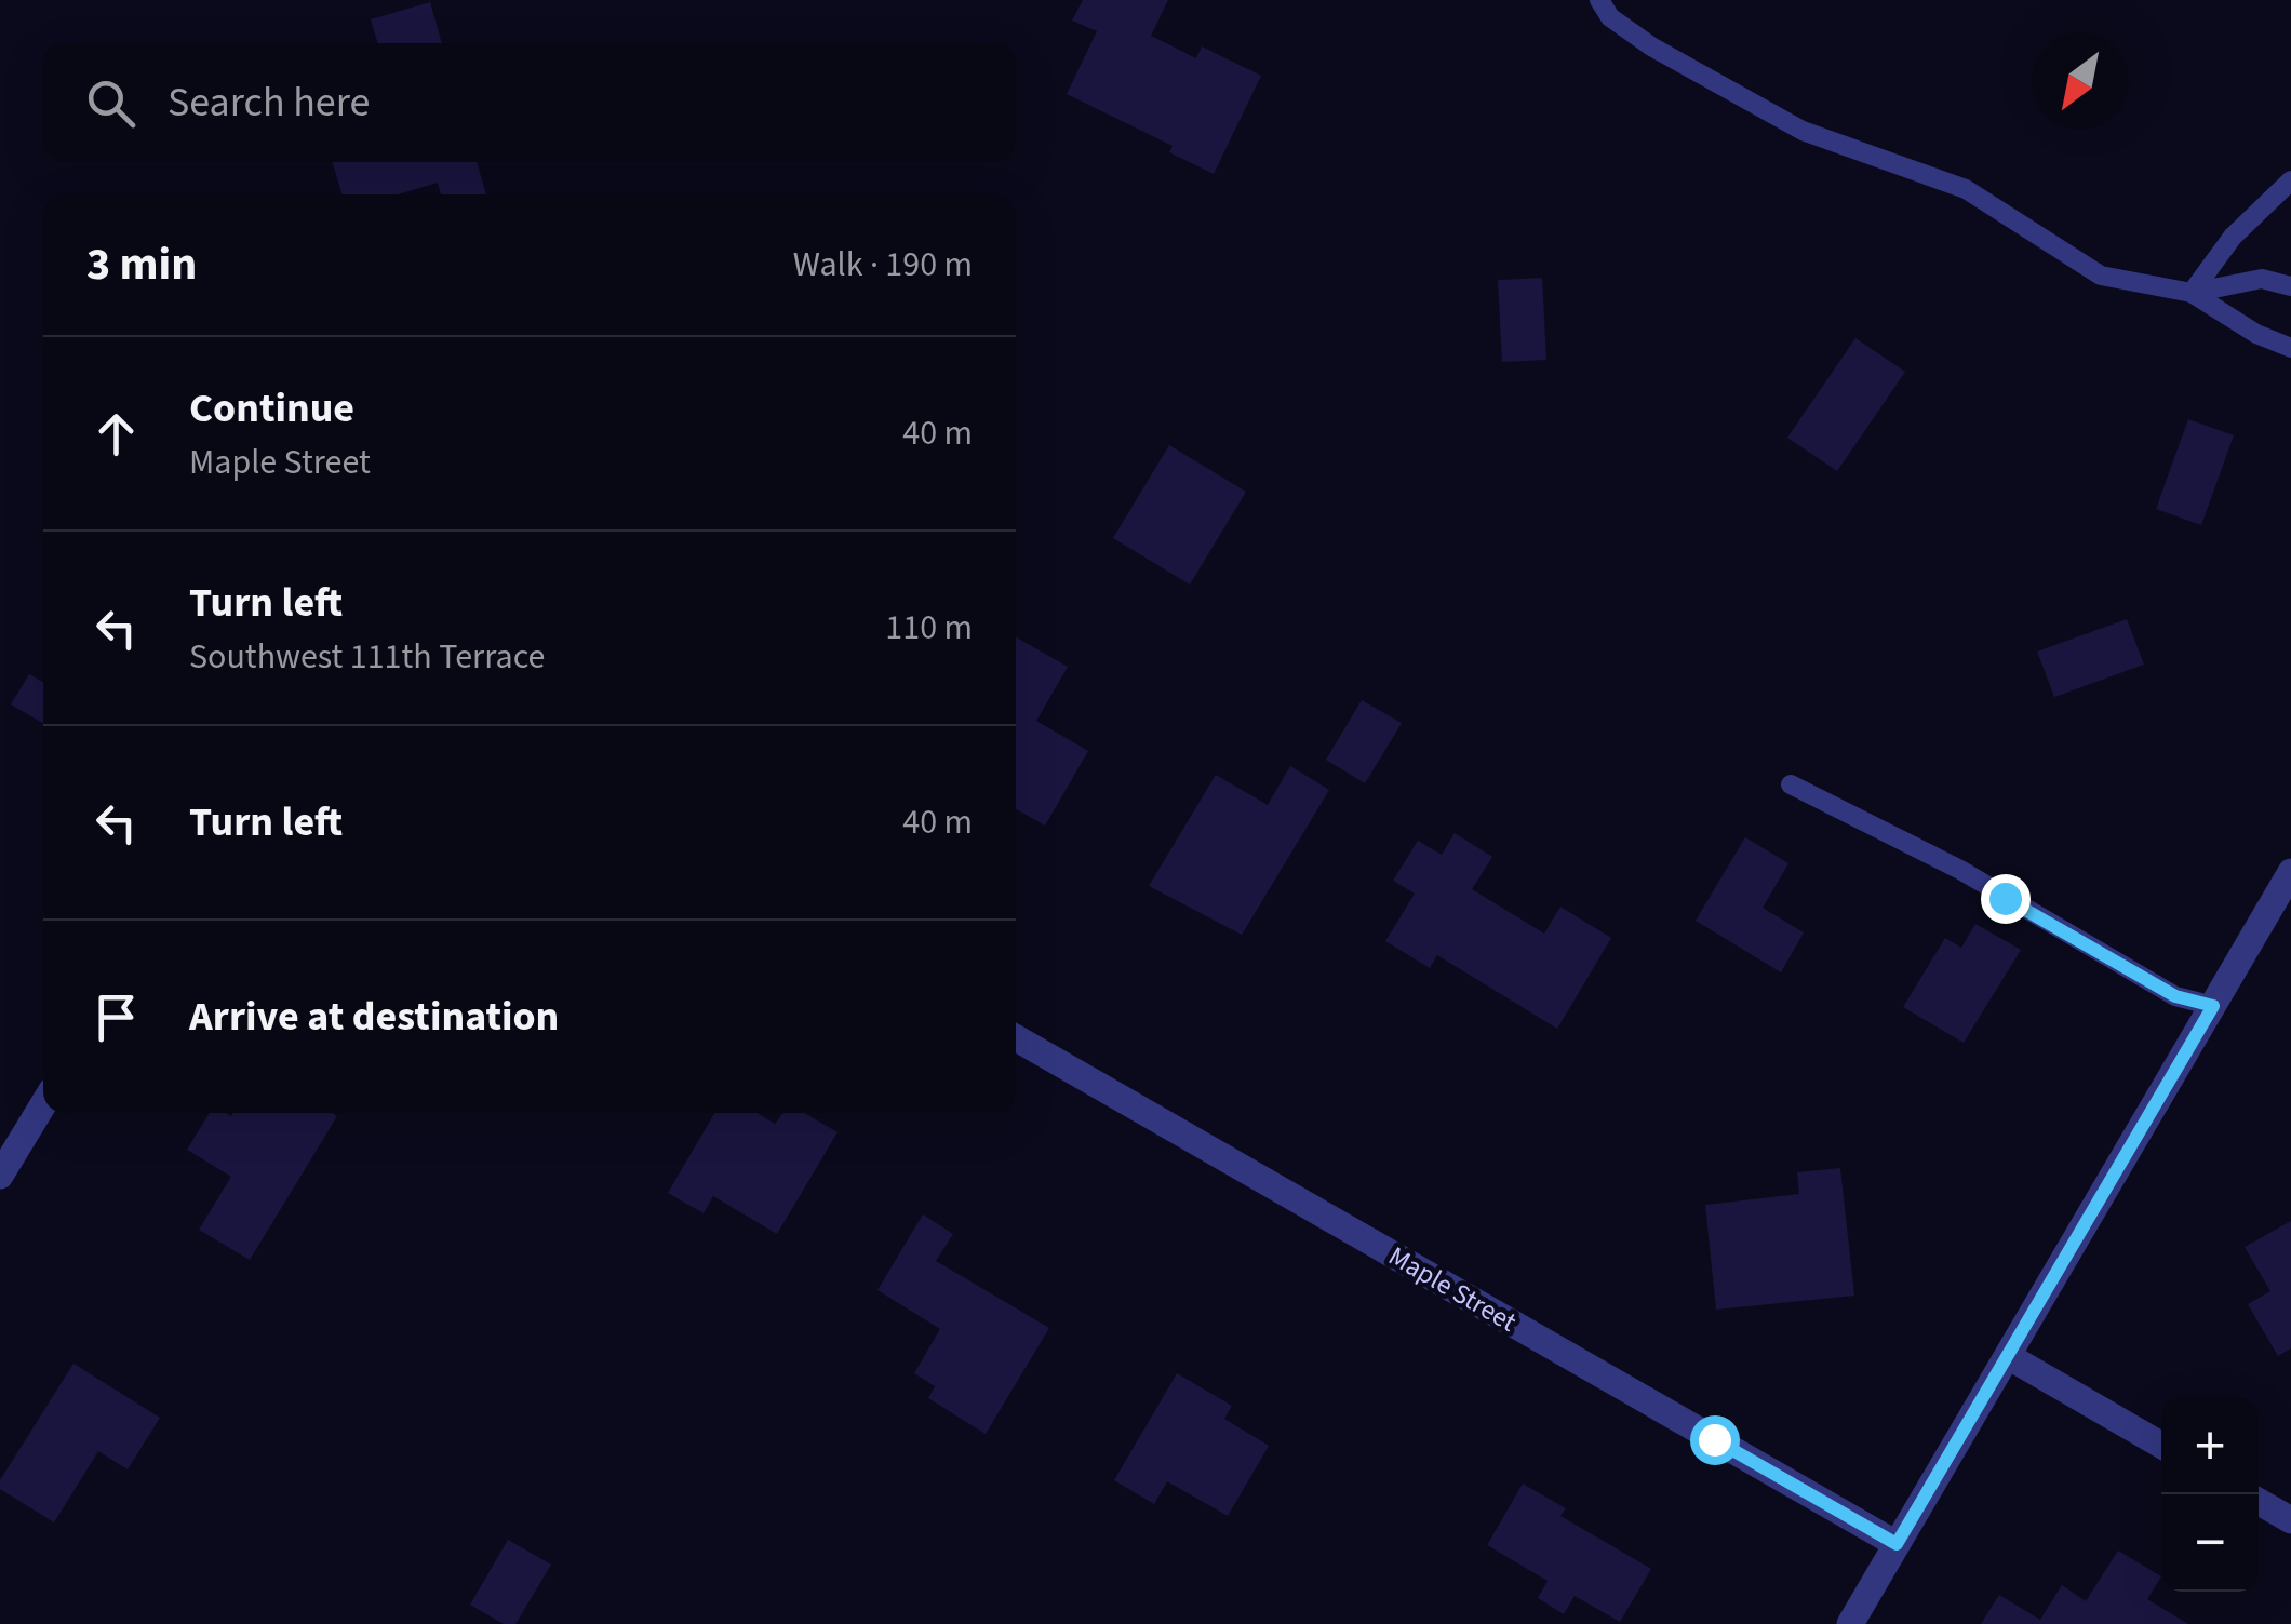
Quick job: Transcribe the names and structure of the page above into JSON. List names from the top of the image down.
{
  "streets": {
    "street": ["Maple Street"]
  },
  "north": "bottom left",
  "page": {
    "search": "Search here",
    "heading": ["3 min", "Walk · 190 m"],
    "list": [
      ["Continue", "Maple Street", "40 m"],
      ["Turn left", "Southwest 111th Terrace", "110 m"],
      ["Turn left", "40 m"],
      "Arrive at destination"
    ],
    "map_buttons": ["+", "−"]
  }
}
